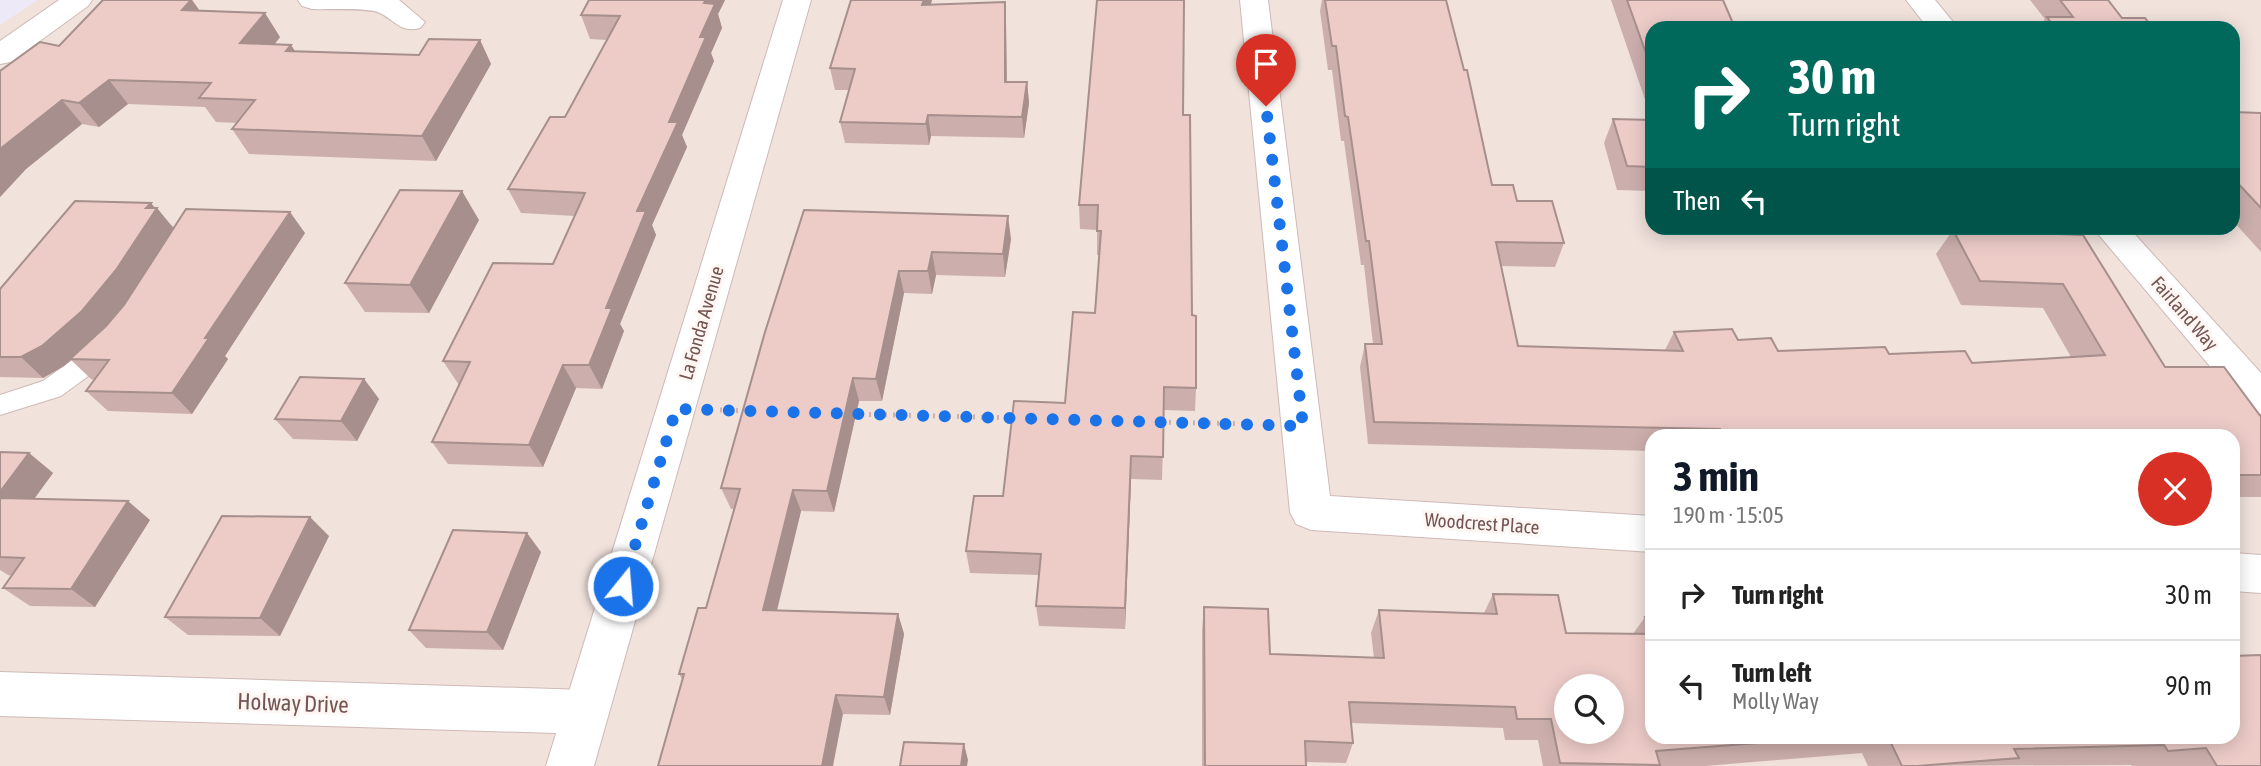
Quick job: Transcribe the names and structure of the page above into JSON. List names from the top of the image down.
{
  "streets": {
    "street": [
      "Fairland Way",
      "La Fonda Avenue",
      "Woodcrest Place",
      "Holway Drive"
    ]
  },
  "crossings": [
    ["La Fonda Avenue", "Holway Drive"]
  ],
  "page": {
    "turn": ["30 m", "Turn right"],
    "then": "Then",
    "heading": ["3 min", "190 m · 15:05"],
    "list": [
      {
        "name": "Turn right",
        "value": "30 m"
      },
      {
        "name": "Turn left",
        "note": "Molly Way",
        "value": "90 m"
      }
    ]
  }
}
